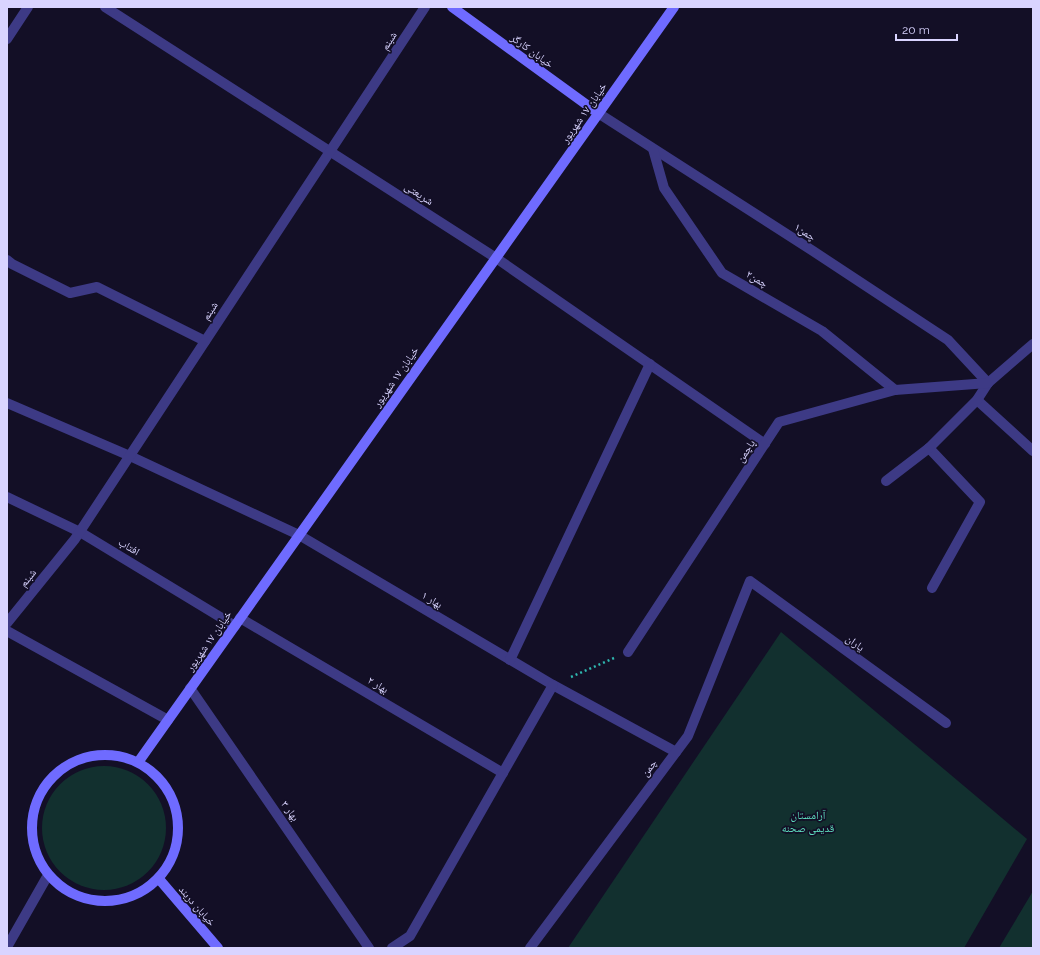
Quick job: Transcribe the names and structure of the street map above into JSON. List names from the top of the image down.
{
  "streets": {
    "street": [
      "شبنم",
      "خیابان کارگر",
      "خیابان ۱۷ شهریور",
      "شریعتی",
      "چمن۱",
      "چمن۲",
      "پاچمن",
      "افتاب",
      "بهار ۱",
      "یاران",
      "بهار ۲",
      "چمن",
      "بهار ۳",
      "خیابان دربند"
    ]
  },
  "crossings": [
    ["شبنم", "شریعتی"],
    ["شبنم", "افتاب"],
    ["شبنم", "بهار ۱"],
    ["خیابان کارگر", "خیابان ۱۷ شهریور"],
    ["خیابان کارگر", "چمن۱"],
    ["خیابان ۱۷ شهریور", "شریعتی"],
    ["خیابان ۱۷ شهریور", "چمن۱"],
    ["خیابان ۱۷ شهریور", "افتاب"],
    ["خیابان ۱۷ شهریور", "بهار ۱"],
    ["خیابان ۱۷ شهریور", "بهار ۲"],
    ["خیابان ۱۷ شهریور", "بهار ۳"],
    ["شریعتی", "پاچمن"],
    ["چمن۱", "چمن۲"],
    ["چمن۱", "پاچمن"],
    ["چمن۲", "پاچمن"],
    ["افتاب", "بهار ۲"],
    ["بهار ۱", "چمن"],
    ["یاران", "چمن"]
  ],
  "parks": ["آرامستان قدیمی صحنه"],
  "scale_bar": "20 m"
}
